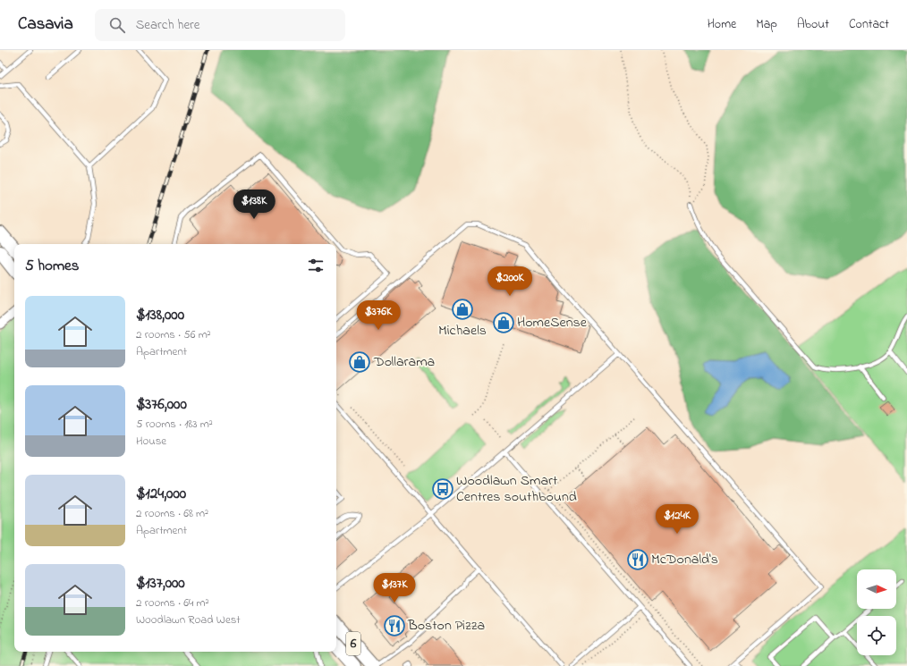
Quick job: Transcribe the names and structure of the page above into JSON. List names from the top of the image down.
{
  "streets": {
    "main road": ["6"]
  },
  "places": {
    "shop": ["Michaels", "HomeSense", "Dollarama"],
    "bus stop": ["Woodlawn Smart Centres southbound"],
    "restaurant": ["McDonald's", "Boston Pizza"]
  },
  "north": "right",
  "page": {
    "header": "Casavia",
    "search": "Search here",
    "nav": [
      "Home",
      "Map",
      "About",
      "Contact"
    ],
    "price": [
      "$138K",
      "$200K",
      "$376K",
      "$124K",
      "$137K"
    ],
    "heading": "5 homes",
    "list": [
      {
        "name": "$138,000",
        "note": "2 rooms · 56 m² · Apartment"
      },
      {
        "name": "$376,000",
        "note": "5 rooms · 183 m² · House"
      },
      {
        "name": "$124,000",
        "note": "2 rooms · 68 m² · Apartment"
      },
      {
        "name": "$137,000",
        "note": "2 rooms · 64 m² · Woodlawn Road West"
      }
    ]
  }
}
